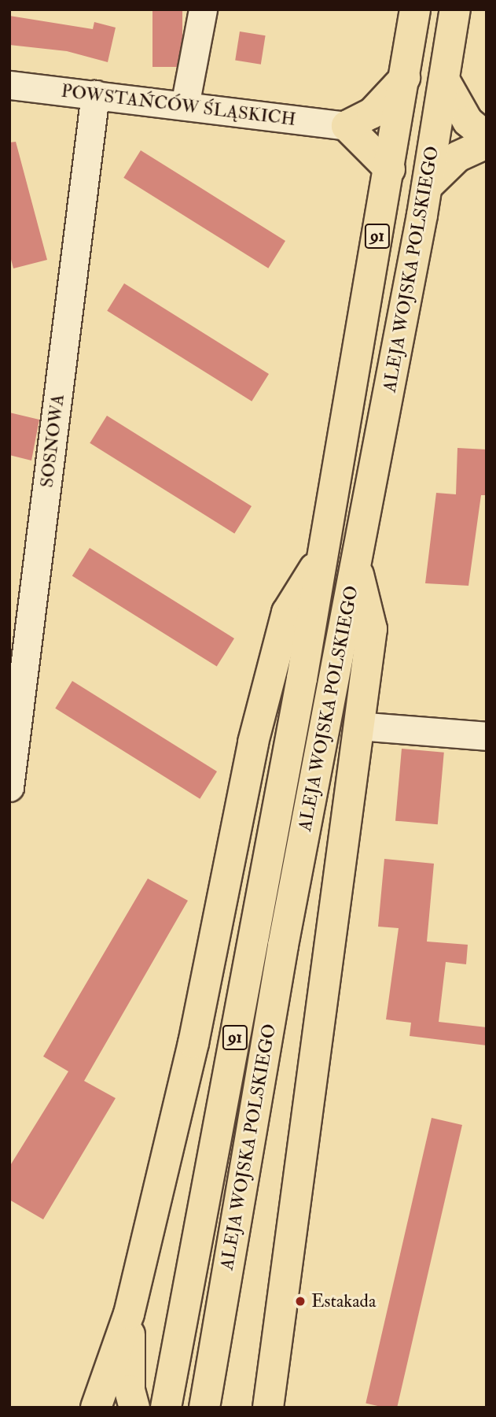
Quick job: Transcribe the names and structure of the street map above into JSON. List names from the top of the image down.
{
  "streets": {
    "main road": ["91", "ALEJA WOJSKA POLSKIEGO"],
    "street": ["POWSTAŃCÓW ŚLĄSKICH", "SOSNOWA"]
  },
  "crossings": [
    ["POWSTAŃCÓW ŚLĄSKICH", "SOSNOWA"]
  ],
  "places": ["Estakada"]
}
